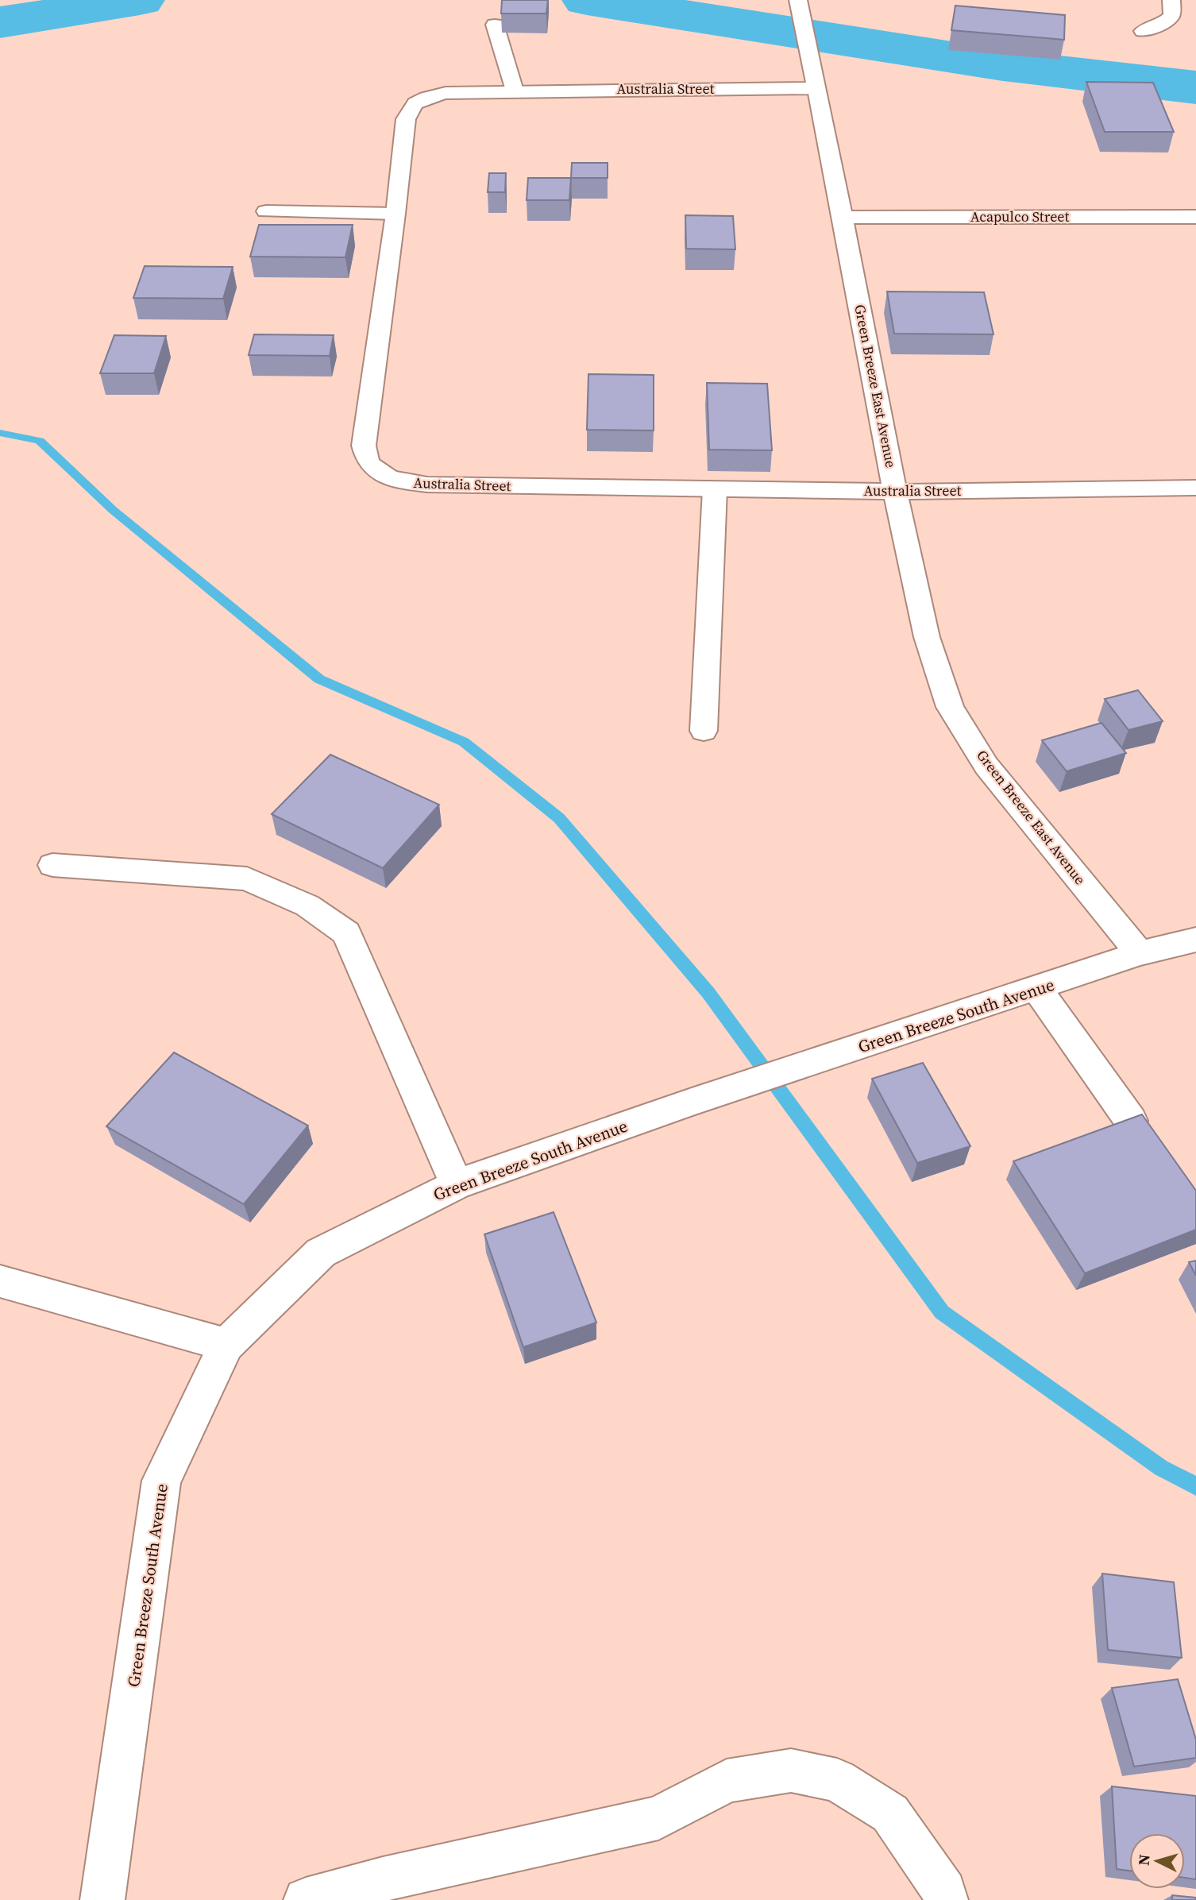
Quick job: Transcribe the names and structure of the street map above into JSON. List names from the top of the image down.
{
  "streets": {
    "street": [
      "Australia Street",
      "Acapulco Street",
      "Green Breeze East Avenue",
      "Green Breeze South Avenue"
    ]
  },
  "crossings": [
    ["Australia Street", "Green Breeze East Avenue"],
    ["Acapulco Street", "Green Breeze East Avenue"],
    ["Green Breeze East Avenue", "Green Breeze South Avenue"]
  ],
  "north": "left"
}
